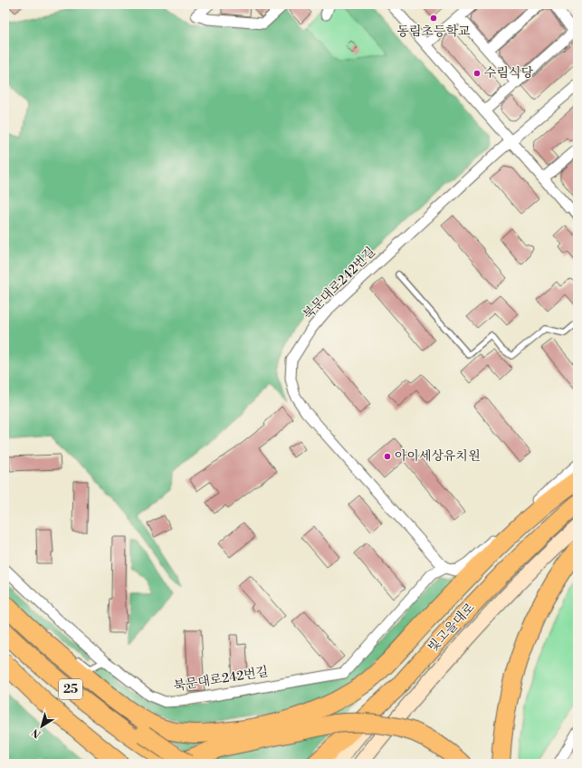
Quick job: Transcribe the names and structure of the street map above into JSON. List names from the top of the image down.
{
  "streets": {
    "highway": ["빛고을대로", "25"],
    "street": ["북문대로242번길"]
  },
  "places": ["동림초등학교", "수림식당", "아이세상유치원"],
  "north": "bottom left"
}
